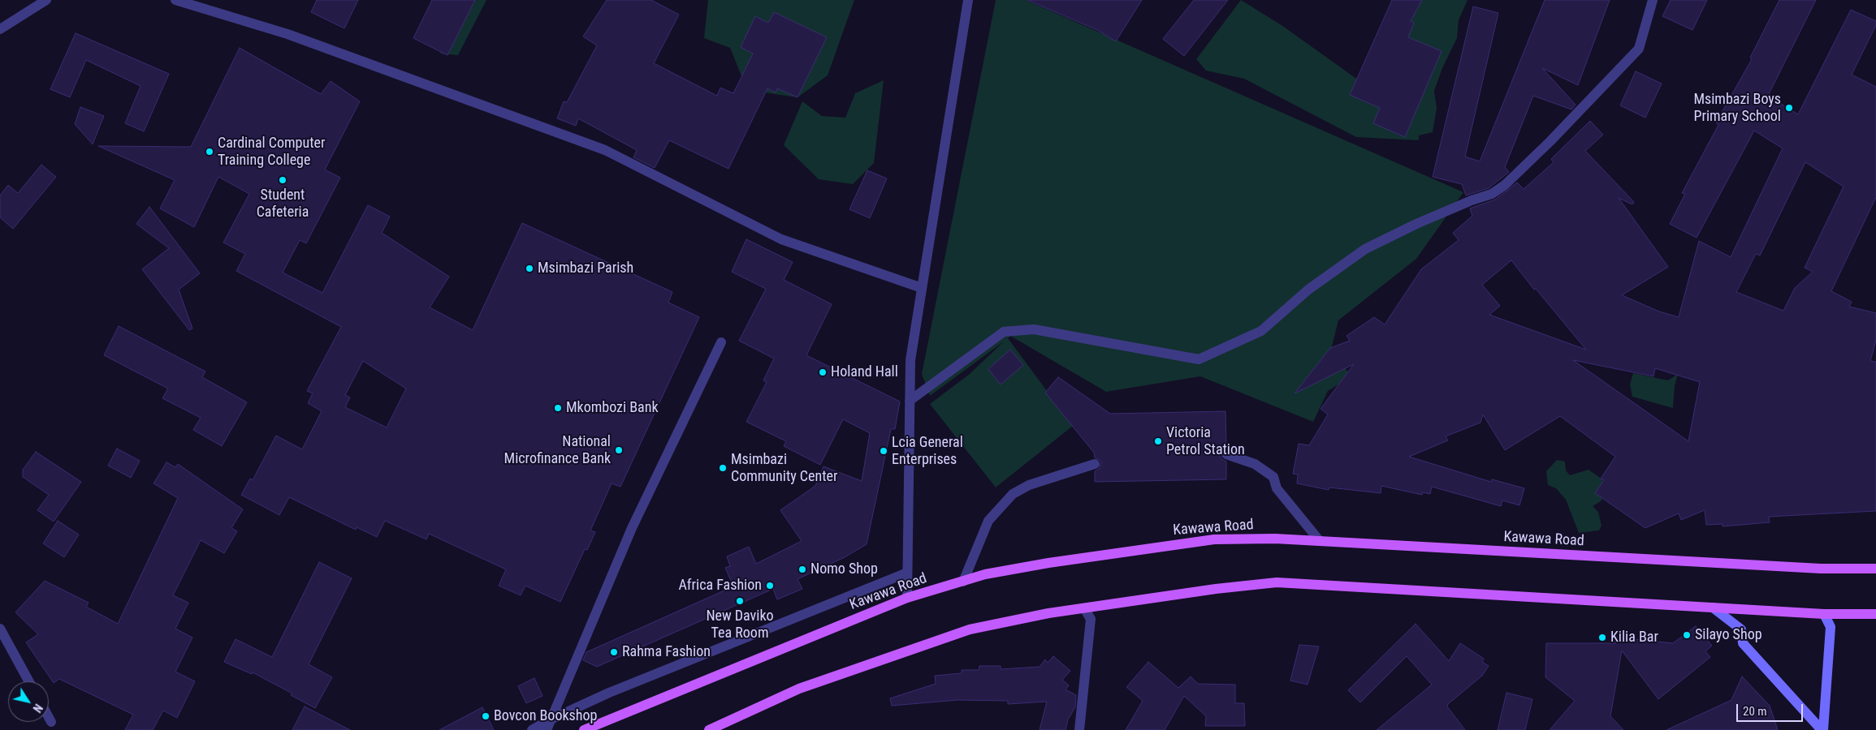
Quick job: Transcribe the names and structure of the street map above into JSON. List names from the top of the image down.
{
  "streets": {
    "main road": ["Kawawa Road"]
  },
  "places": [
    "Msimbazi Boys Primary School",
    "Cardinal Computer Training College",
    "Student Cafeteria",
    "Msimbazi Parish",
    "Holand Hall",
    "Mkombozi Bank",
    "Victoria Petrol Station",
    "National Microfinance Bank",
    "Lcia General Enterprises",
    "Msimbazi Community Center",
    "Nomo Shop",
    "Africa Fashion",
    "New Daviko Tea Room",
    "Silayo Shop",
    "Kilia Bar",
    "Rahma Fashion",
    "Bovcon Bookshop"
  ],
  "scale_bar": "20 m",
  "north": "bottom right"
}
